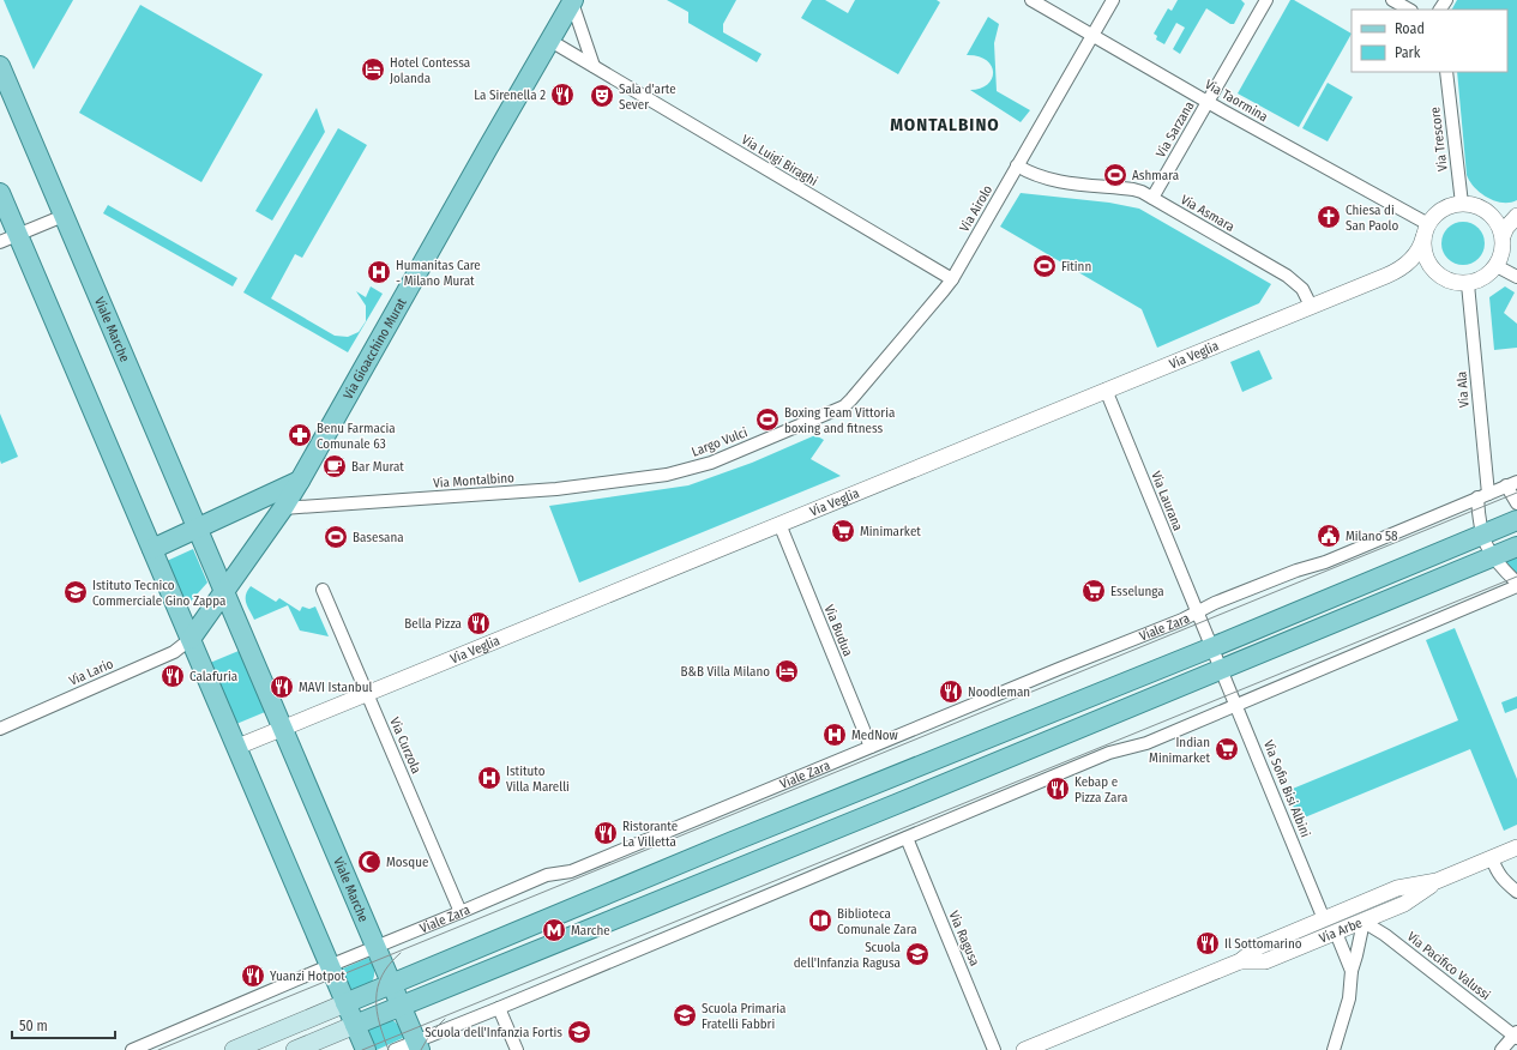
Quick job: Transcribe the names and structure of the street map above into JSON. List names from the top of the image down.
{
  "streets": {
    "main road": ["Viale Marche", "Via Gioacchino Murat"],
    "street": [
      "Via Taormina",
      "Via Sarzana",
      "Via Trescore",
      "Via Luigi Biraghi",
      "Via Airolo",
      "Via Asmara",
      "Via Veglia",
      "Via Ala",
      "Largo Vulci",
      "Via Montalbino",
      "Via Laurana",
      "Viale Zara",
      "Via Budua",
      "Via Lario",
      "Via Curzola",
      "Via Sofia Bisi Albini",
      "Via Arbe",
      "Via Ragusa",
      "Via Pacifico Valussi"
    ]
  },
  "crossings": [
    ["Via Taormina", "Via Sarzana"],
    ["Via Taormina", "Via Trescore"],
    ["Via Taormina", "Via Airolo"],
    ["Via Taormina", "Via Veglia"],
    ["Via Taormina", "Via Ala"],
    ["Via Sarzana", "Via Asmara"],
    ["Via Trescore", "Via Veglia"],
    ["Via Trescore", "Via Ala"],
    ["Via Luigi Biraghi", "Via Airolo"],
    ["Via Luigi Biraghi", "Via Gioacchino Murat"],
    ["Via Airolo", "Via Asmara"],
    ["Via Airolo", "Largo Vulci"],
    ["Via Asmara", "Via Veglia"],
    ["Viale Marche", "Via Gioacchino Murat"],
    ["Viale Marche", "Via Veglia"],
    ["Viale Marche", "Viale Zara"],
    ["Via Gioacchino Murat", "Via Montalbino"],
    ["Via Veglia", "Via Ala"],
    ["Via Veglia", "Via Laurana"],
    ["Via Veglia", "Via Budua"],
    ["Via Veglia", "Via Curzola"],
    ["Via Ala", "Viale Zara"],
    ["Largo Vulci", "Via Montalbino"],
    ["Via Laurana", "Viale Zara"],
    ["Viale Zara", "Via Budua"],
    ["Viale Zara", "Via Curzola"],
    ["Viale Zara", "Via Sofia Bisi Albini"],
    ["Via Sofia Bisi Albini", "Via Arbe"],
    ["Via Arbe", "Via Pacifico Valussi"]
  ],
  "districts": ["MONTALBINO"],
  "places": {
    "hotel": ["Hotel Contessa Jolanda", "B&B Villa Milano"],
    "restaurant": [
      "La Sirenella 2",
      "Bella Pizza",
      "Calafuria",
      "MAVI Istanbul",
      "Noodleman",
      "Kebap e Pizza Zara",
      "Ristorante La Villetta",
      "Il Sottomarino",
      "Yuanzi Hotpot"
    ],
    "theatre": ["Sala d'arte Sever"],
    "sports": [
      "Ashmara",
      "Fitinn",
      "Boxing Team Vittoria boxing and fitness",
      "Basesana"
    ],
    "church": ["Chiesa di San Paolo"],
    "hospital": ["Humanitas Care - Milano Murat", "MedNow", "Istituto Villa Marelli"],
    "pharmacy": ["Benu Farmacia Comunale 63"],
    "cafe": ["Bar Murat"],
    "supermarket": ["Minimarket", "Esselunga", "Indian Minimarket"],
    "public building": ["Milano 58"],
    "school or university": [
      "Istituto Tecnico Commerciale Gino Zappa",
      "Scuola dell'Infanzia Ragusa",
      "Scuola Primaria Fratelli Fabbri",
      "Scuola dell'Infanzia Fortis"
    ],
    "mosque": ["Mosque"],
    "library": ["Biblioteca Comunale Zara"],
    "metro station": ["Marche"]
  },
  "legend": ["Road", "Park"],
  "scale_bar": "50 m"
}
